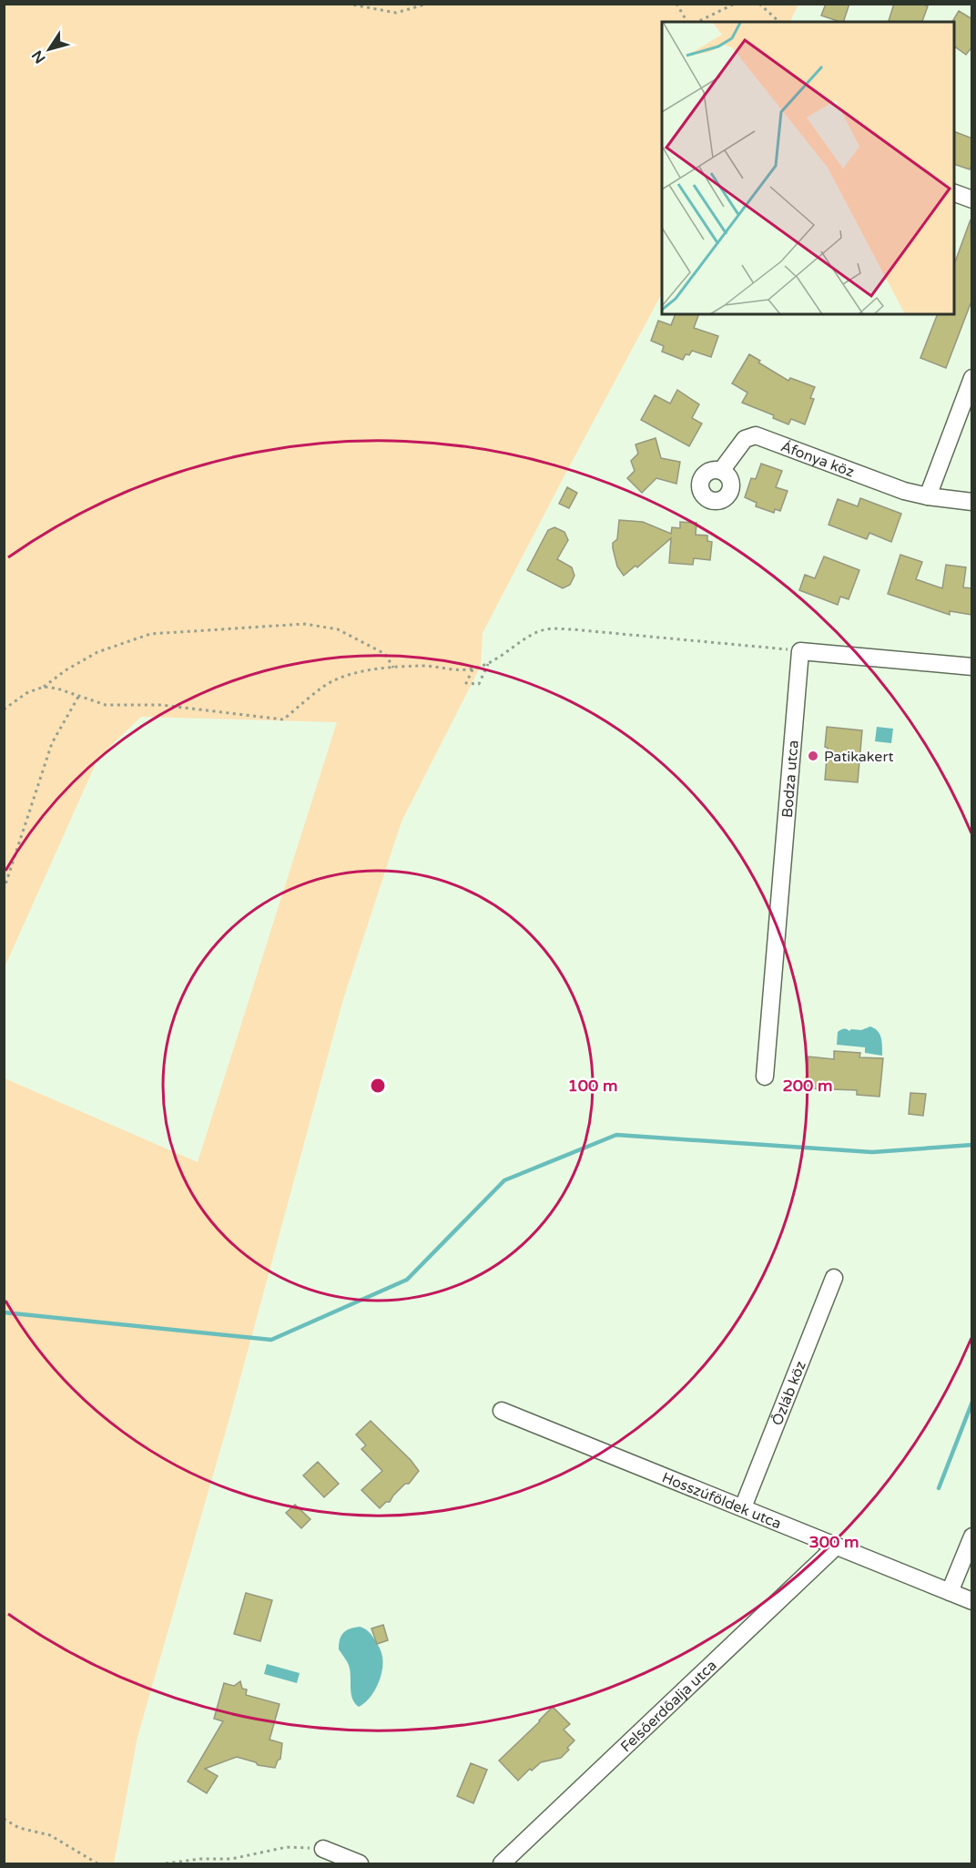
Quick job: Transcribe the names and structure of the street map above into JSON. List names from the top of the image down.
{
  "streets": {
    "street": [
      "Áfonya köz",
      "Bodza utca",
      "Őzláb köz",
      "Hosszúföldek utca",
      "Felsőerdőalja utca"
    ]
  },
  "crossings": [
    ["Őzláb köz", "Hosszúföldek utca"],
    ["Hosszúföldek utca", "Felsőerdőalja utca"]
  ],
  "places": ["Patikakert"],
  "north": "bottom left",
  "rings": ["100 m", "200 m", "300 m"]
}
